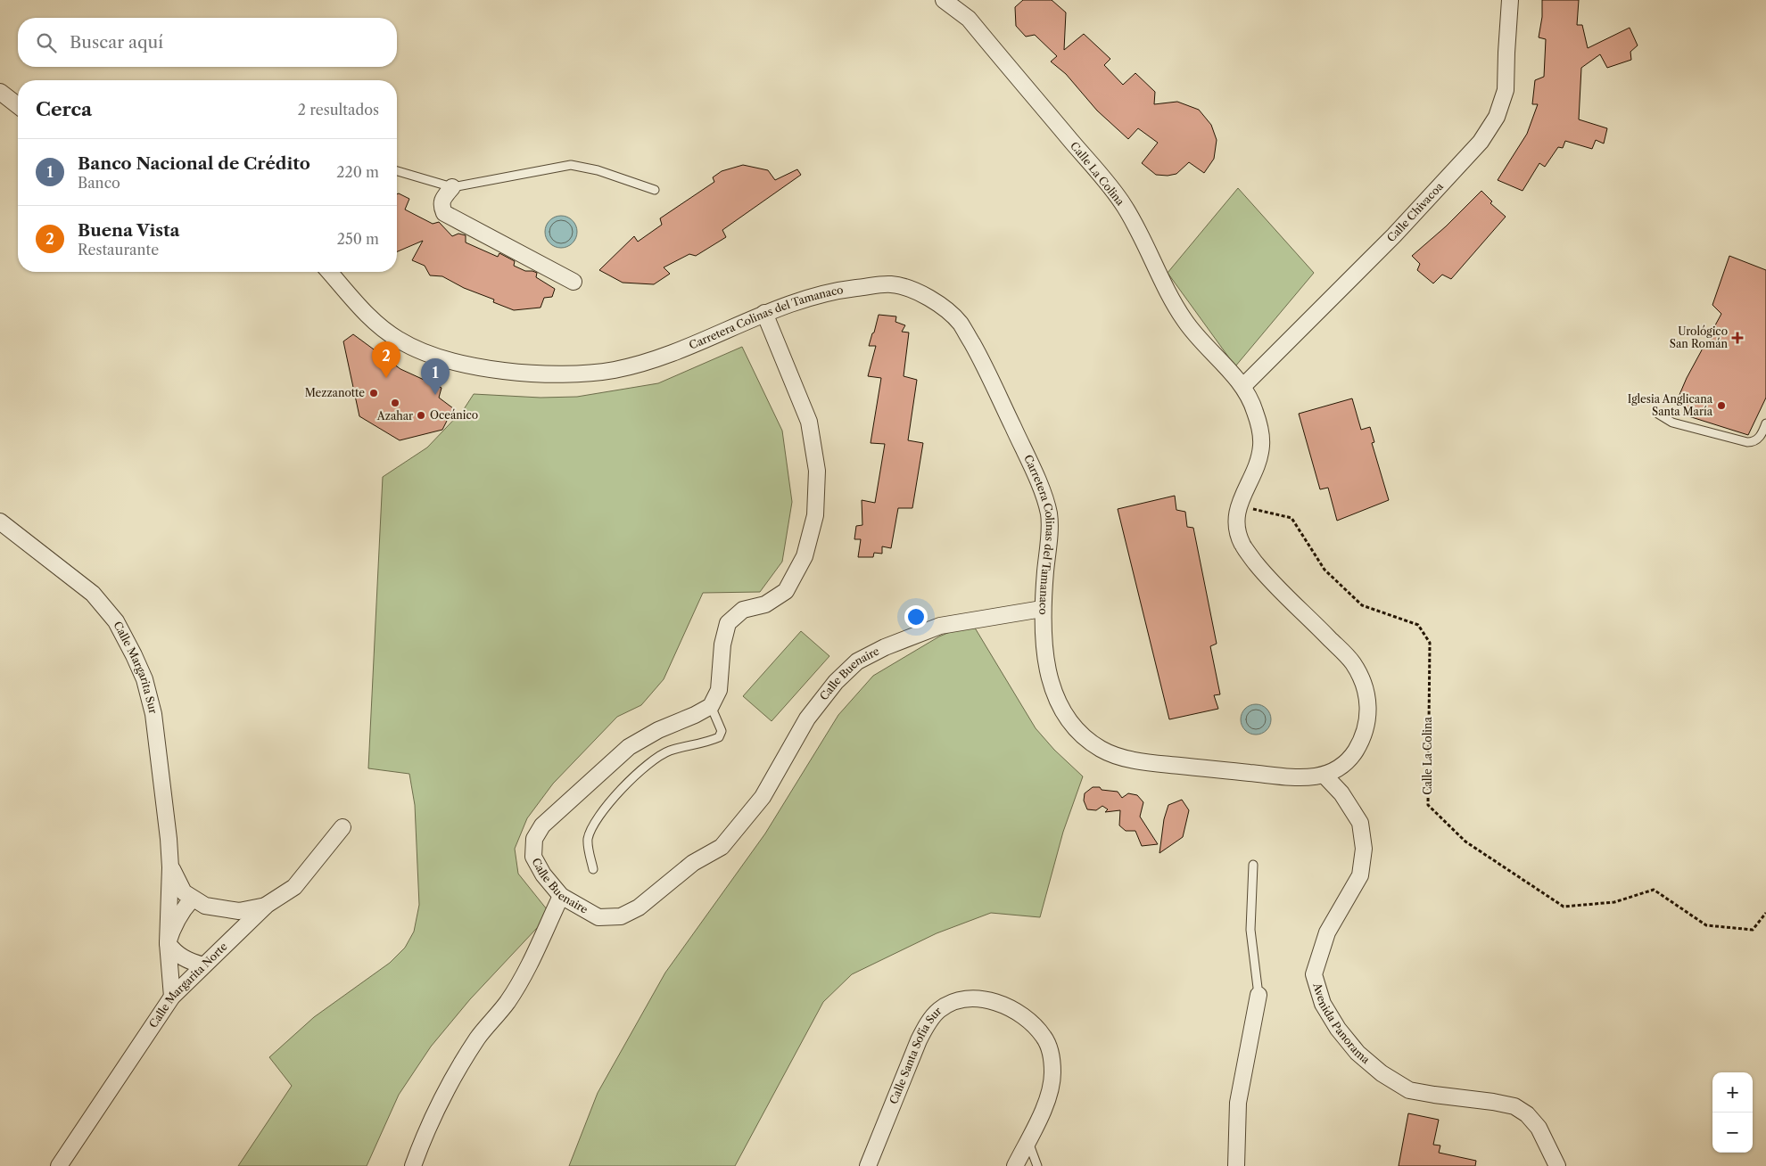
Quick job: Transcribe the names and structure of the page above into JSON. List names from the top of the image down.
{
  "streets": {
    "street": [
      "Calle La Colina",
      "Calle Chivacoa",
      "Carretera Colinas del Tamanaco",
      "Calle Margarita Sur",
      "Calle Buenaire",
      "Calle Margarita Norte",
      "Avenida Panorama",
      "Calle Santa Sofía Sur"
    ]
  },
  "crossings": [
    ["Calle La Colina", "Calle Chivacoa"],
    ["Carretera Colinas del Tamanaco", "Calle Buenaire"],
    ["Carretera Colinas del Tamanaco", "Avenida Panorama"],
    ["Calle Margarita Sur", "Calle Margarita Norte"]
  ],
  "places": {
    "health": ["Urológico San Román"],
    "other": [
      "Mezzanotte",
      "Azahar",
      "Iglesia Anglicana Santa María",
      "Oceánico"
    ]
  },
  "page": {
    "search": "Buscar aquí",
    "heading": ["Cerca", "2 resultados"],
    "list": [
      {
        "mark": "1",
        "name": "Banco Nacional de Crédito",
        "note": "Banco",
        "value": "220 m"
      },
      {
        "mark": "2",
        "name": "Buena Vista",
        "note": "Restaurante",
        "value": "250 m"
      }
    ],
    "pins": ["2", "1"],
    "map_buttons": ["+", "−"]
  }
}
